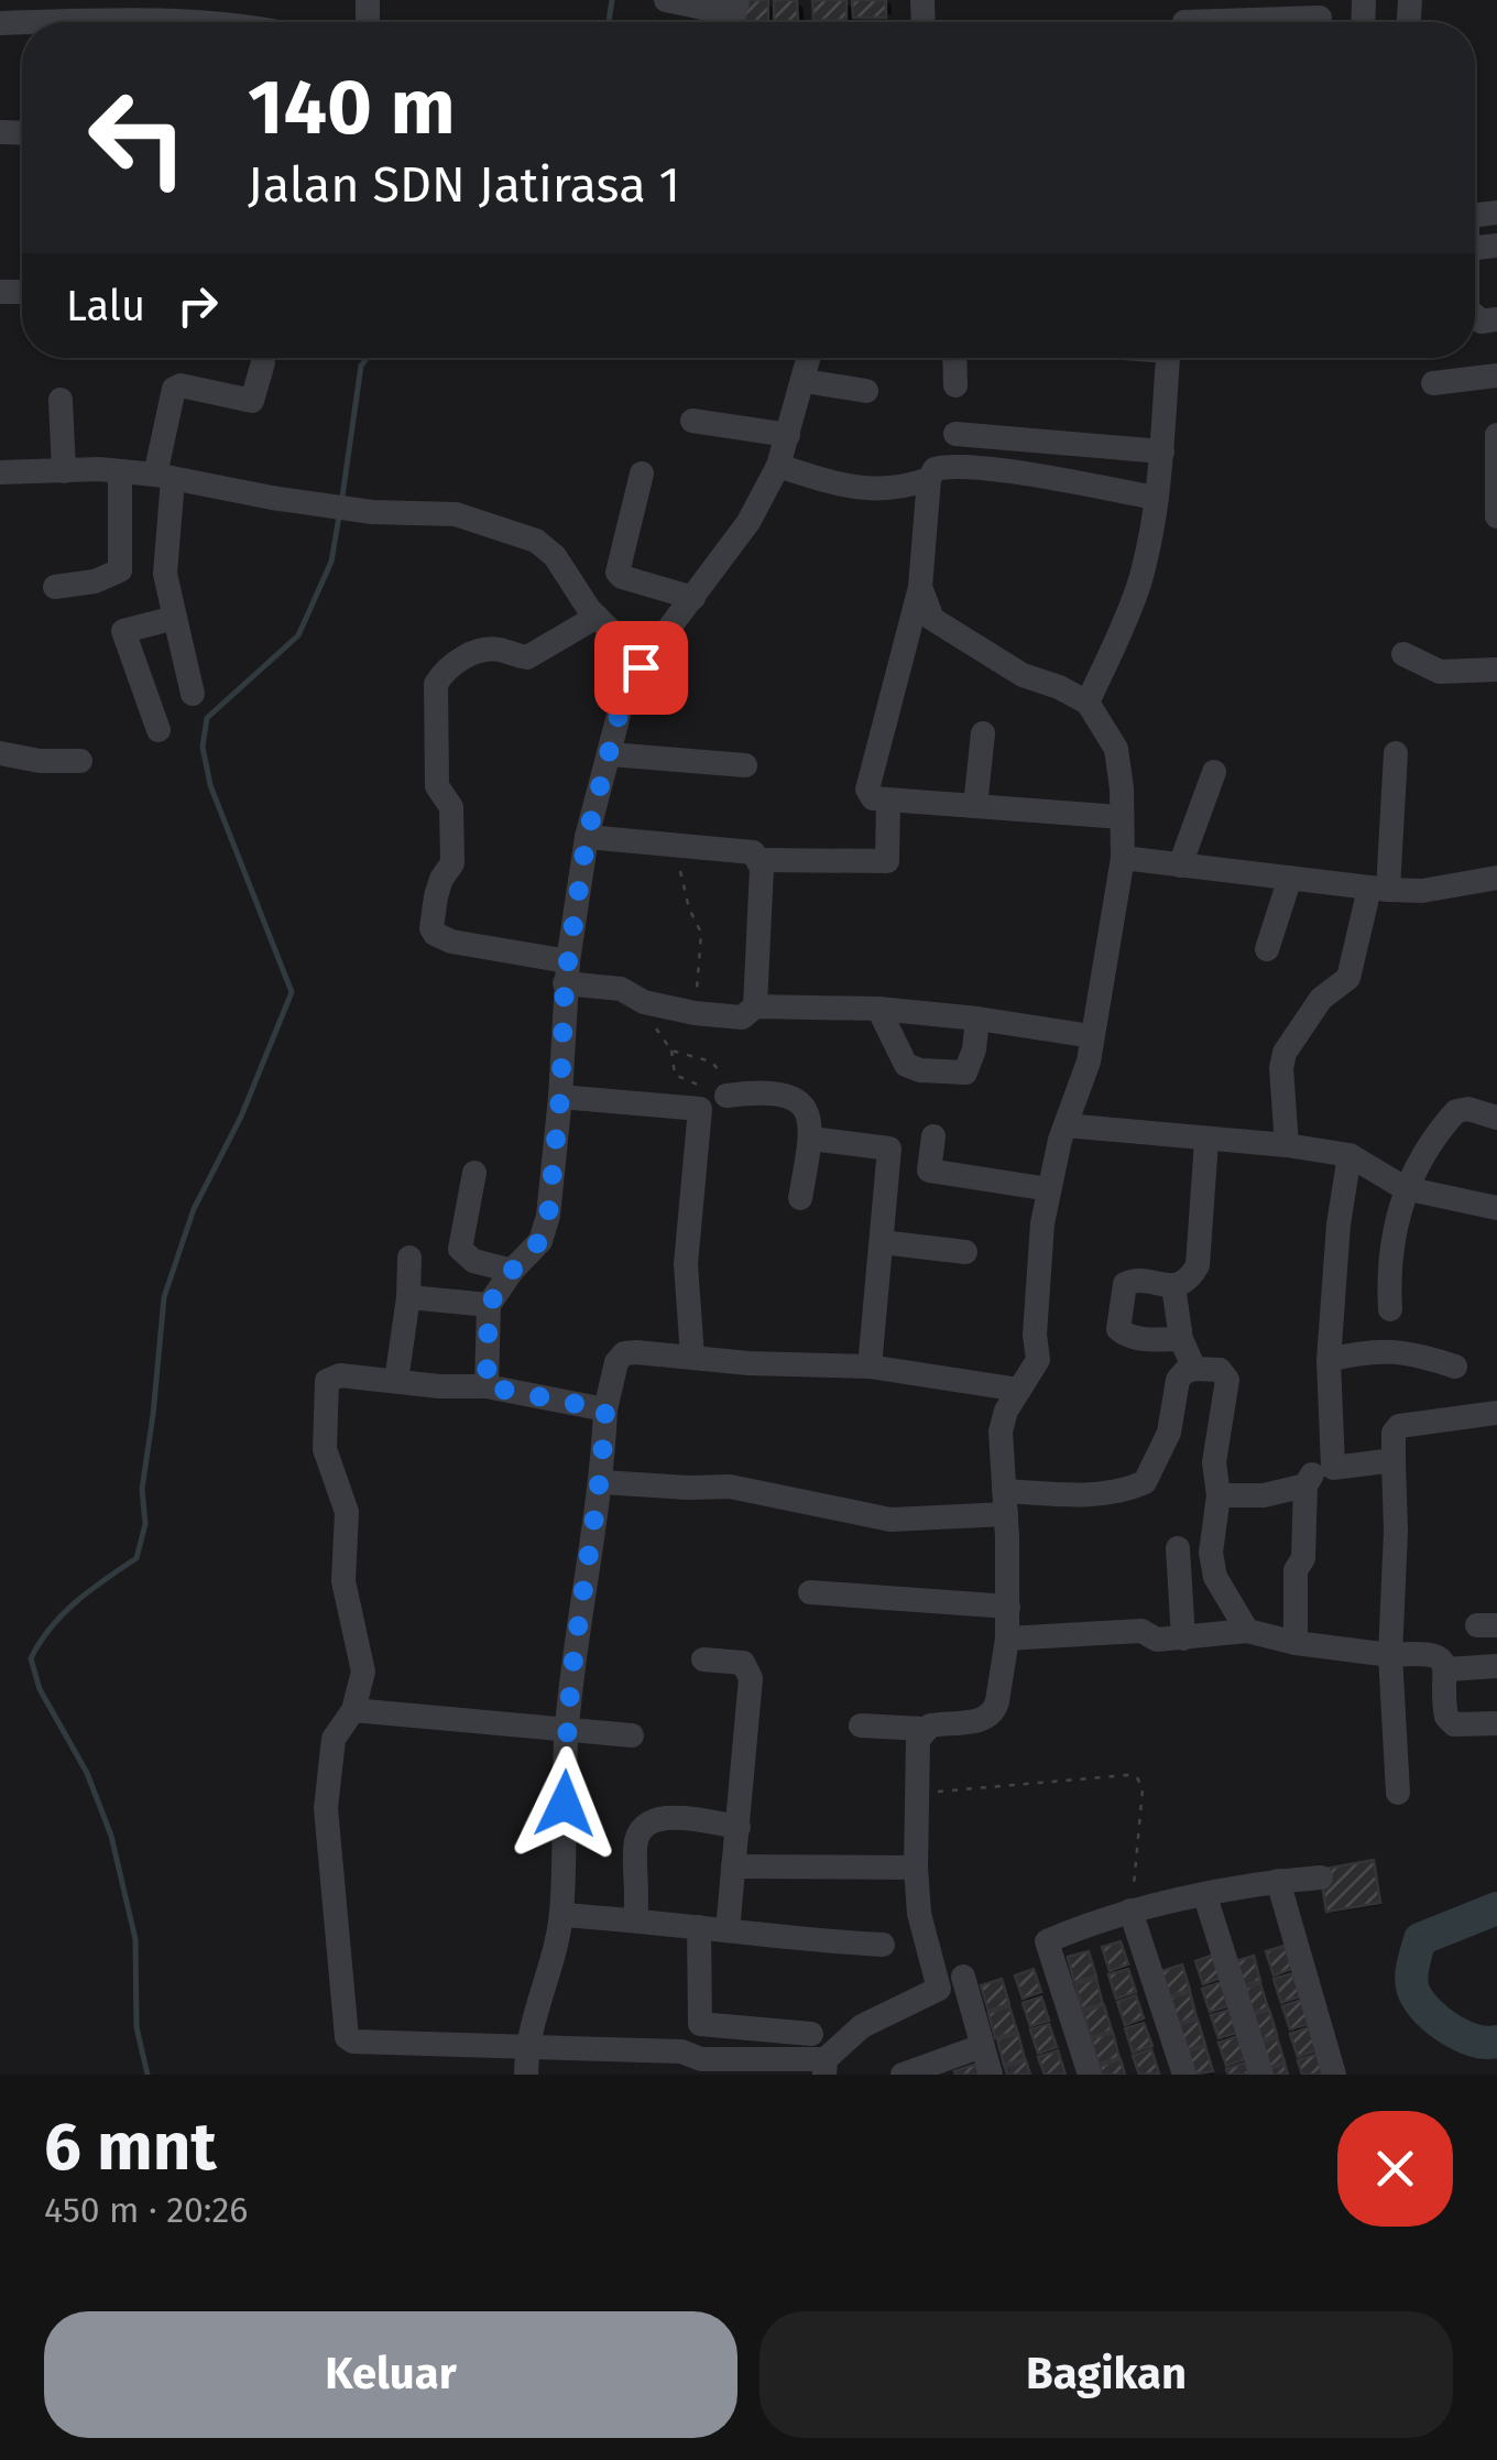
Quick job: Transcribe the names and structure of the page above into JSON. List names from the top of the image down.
{
  "page": {
    "turn": ["140 m", "Jalan SDN Jatirasa 1"],
    "then": "Lalu",
    "heading": ["6 mnt", "450 m · 20:26"],
    "buttons": ["Keluar", "Bagikan"]
  }
}
